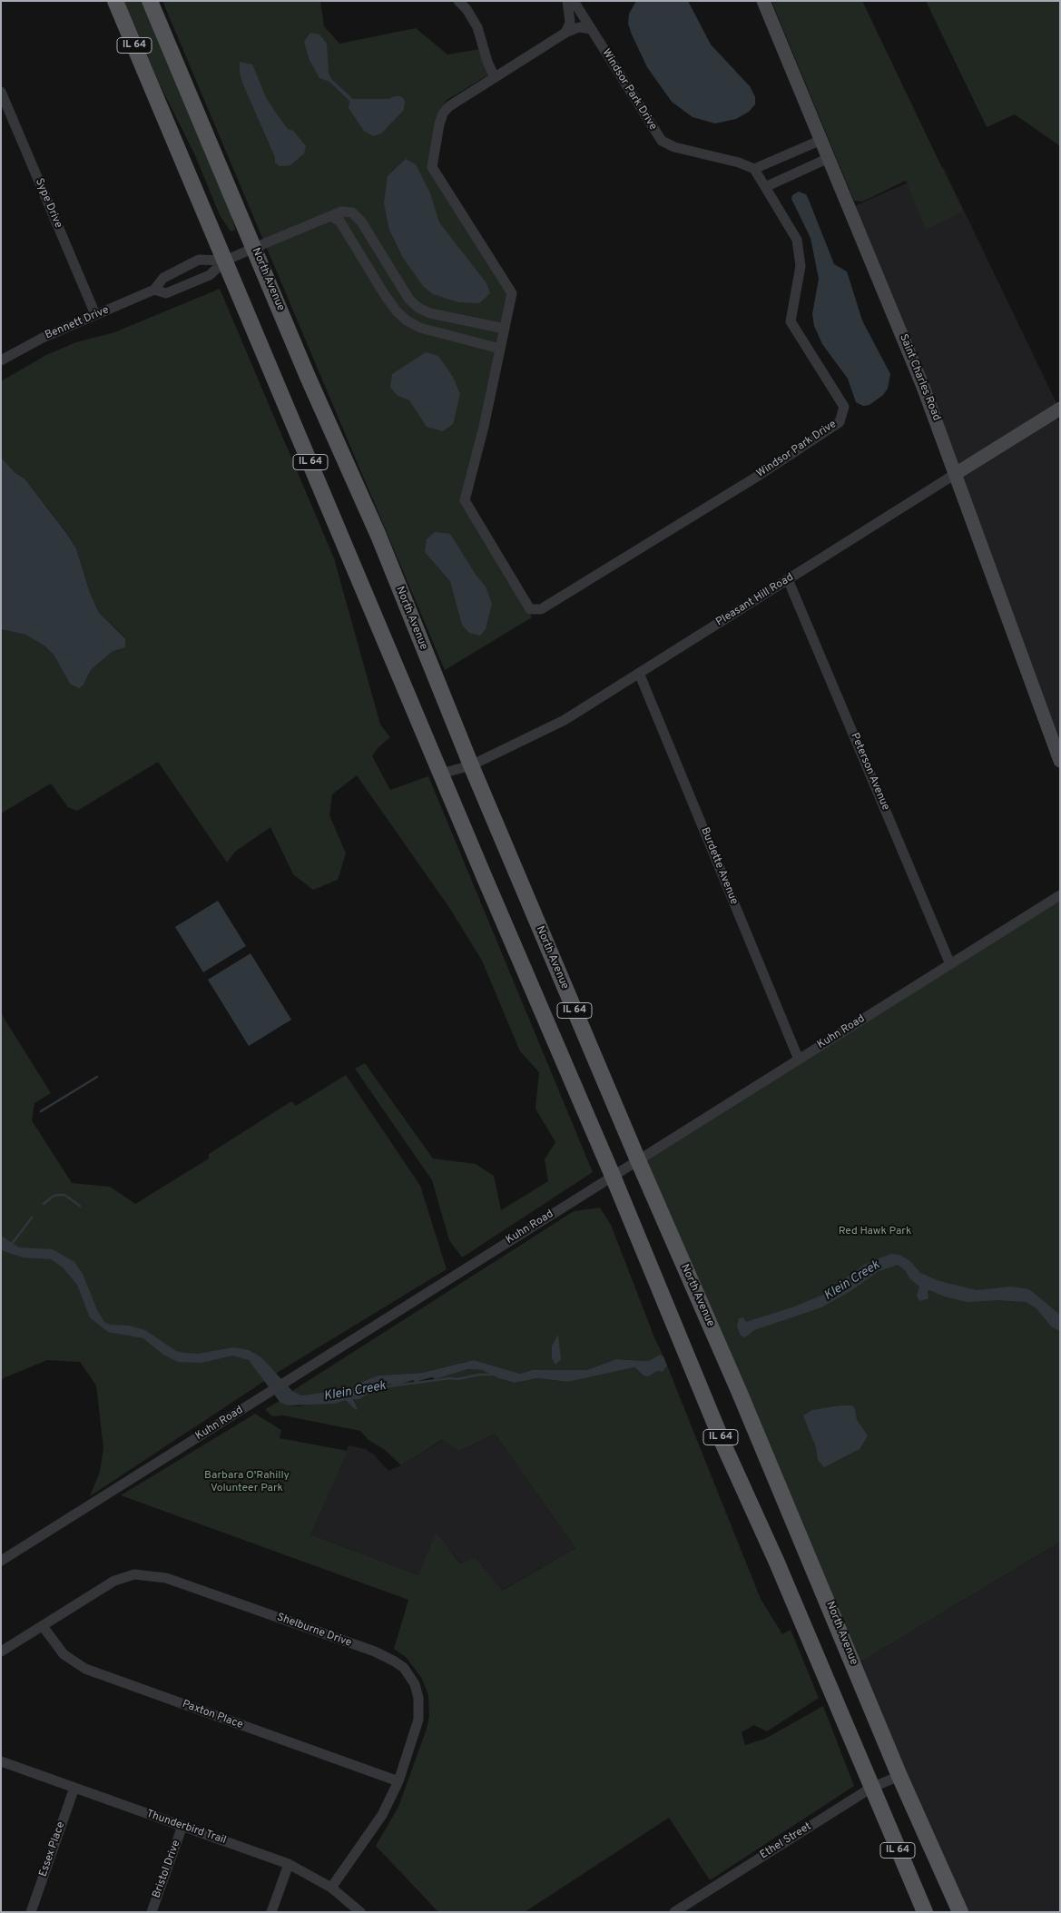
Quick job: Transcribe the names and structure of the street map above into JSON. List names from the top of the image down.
{
  "streets": {
    "main road": ["IL 64", "North Avenue"],
    "street": [
      "Windsor Park Drive",
      "Sype Drive",
      "Bennett Drive",
      "Saint Charles Road",
      "Pleasant Hill Road",
      "Peterson Avenue",
      "Burdette Avenue",
      "Kuhn Road",
      "Shelburne Drive",
      "Paxton Place",
      "Thunderbird Trail",
      "Ethel Street",
      "Essex Place",
      "Bristol Drive"
    ]
  },
  "crossings": [
    ["IL 64", "Bennett Drive"],
    ["IL 64", "Pleasant Hill Road"],
    ["IL 64", "Kuhn Road"],
    ["IL 64", "Ethel Street"],
    ["Sype Drive", "Bennett Drive"],
    ["North Avenue", "Pleasant Hill Road"],
    ["North Avenue", "Kuhn Road"],
    ["North Avenue", "Ethel Street"],
    ["Saint Charles Road", "Pleasant Hill Road"],
    ["Pleasant Hill Road", "Peterson Avenue"],
    ["Pleasant Hill Road", "Burdette Avenue"],
    ["Peterson Avenue", "Kuhn Road"],
    ["Burdette Avenue", "Kuhn Road"],
    ["Shelburne Drive", "Paxton Place"],
    ["Shelburne Drive", "Thunderbird Trail"],
    ["Thunderbird Trail", "Essex Place"],
    ["Thunderbird Trail", "Bristol Drive"]
  ],
  "water": ["Klein Creek"],
  "parks": ["Red Hawk Park", "Barbara O'Rahilly Volunteer Park"]
}
